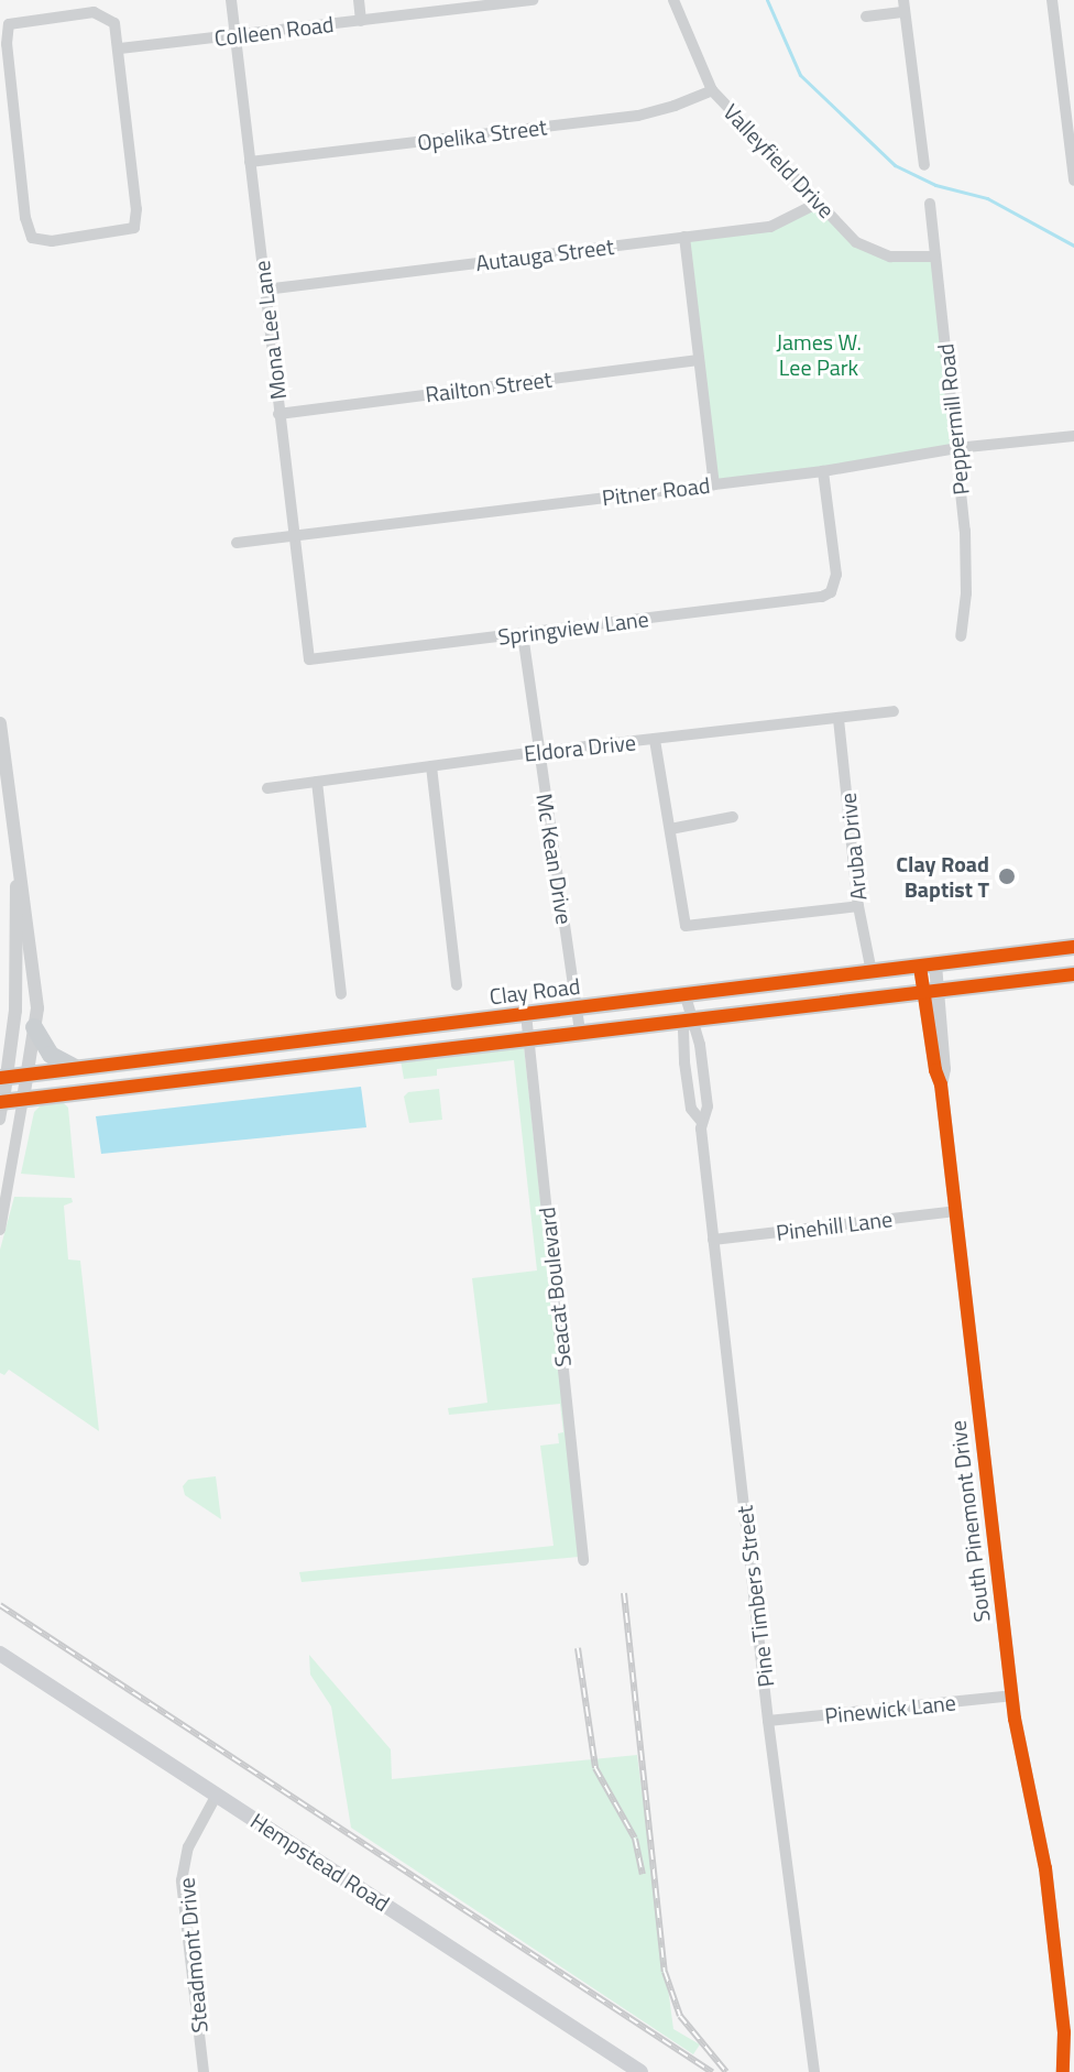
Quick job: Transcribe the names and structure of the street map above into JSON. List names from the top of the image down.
{
  "streets": {
    "main road": ["Clay Road", "Hempstead Road"],
    "street": [
      "Colleen Road",
      "Opelika Street",
      "Valleyfield Drive",
      "Autauga Street",
      "Mona Lee Lane",
      "Railton Street",
      "Peppermill Road",
      "Pitner Road",
      "Springview Lane",
      "Eldora Drive",
      "Aruba Drive",
      "Mc Kean Drive",
      "Pinehill Lane",
      "Seacat Boulevard",
      "South Pinemont Drive",
      "Pine Timbers Street",
      "Pinewick Lane",
      "Steadmont Drive"
    ]
  },
  "crossings": [
    ["Colleen Road", "Mona Lee Lane"],
    ["Opelika Street", "Valleyfield Drive"],
    ["Opelika Street", "Mona Lee Lane"],
    ["Valleyfield Drive", "Autauga Street"],
    ["Valleyfield Drive", "Peppermill Road"],
    ["Autauga Street", "Mona Lee Lane"],
    ["Mona Lee Lane", "Railton Street"],
    ["Mona Lee Lane", "Pitner Road"],
    ["Mona Lee Lane", "Springview Lane"],
    ["Peppermill Road", "Pitner Road"],
    ["Pitner Road", "Springview Lane"],
    ["Springview Lane", "Mc Kean Drive"],
    ["Eldora Drive", "Aruba Drive"],
    ["Eldora Drive", "Mc Kean Drive"],
    ["Aruba Drive", "Clay Road"],
    ["Mc Kean Drive", "Clay Road"],
    ["Clay Road", "Seacat Boulevard"],
    ["Clay Road", "South Pinemont Drive"],
    ["Clay Road", "Pine Timbers Street"],
    ["Pinehill Lane", "South Pinemont Drive"],
    ["Pinehill Lane", "Pine Timbers Street"],
    ["South Pinemont Drive", "Pinewick Lane"],
    ["Pine Timbers Street", "Pinewick Lane"],
    ["Hempstead Road", "Steadmont Drive"]
  ],
  "parks": ["James W. Lee Park"],
  "places": ["Clay Road Baptist T"]
}
